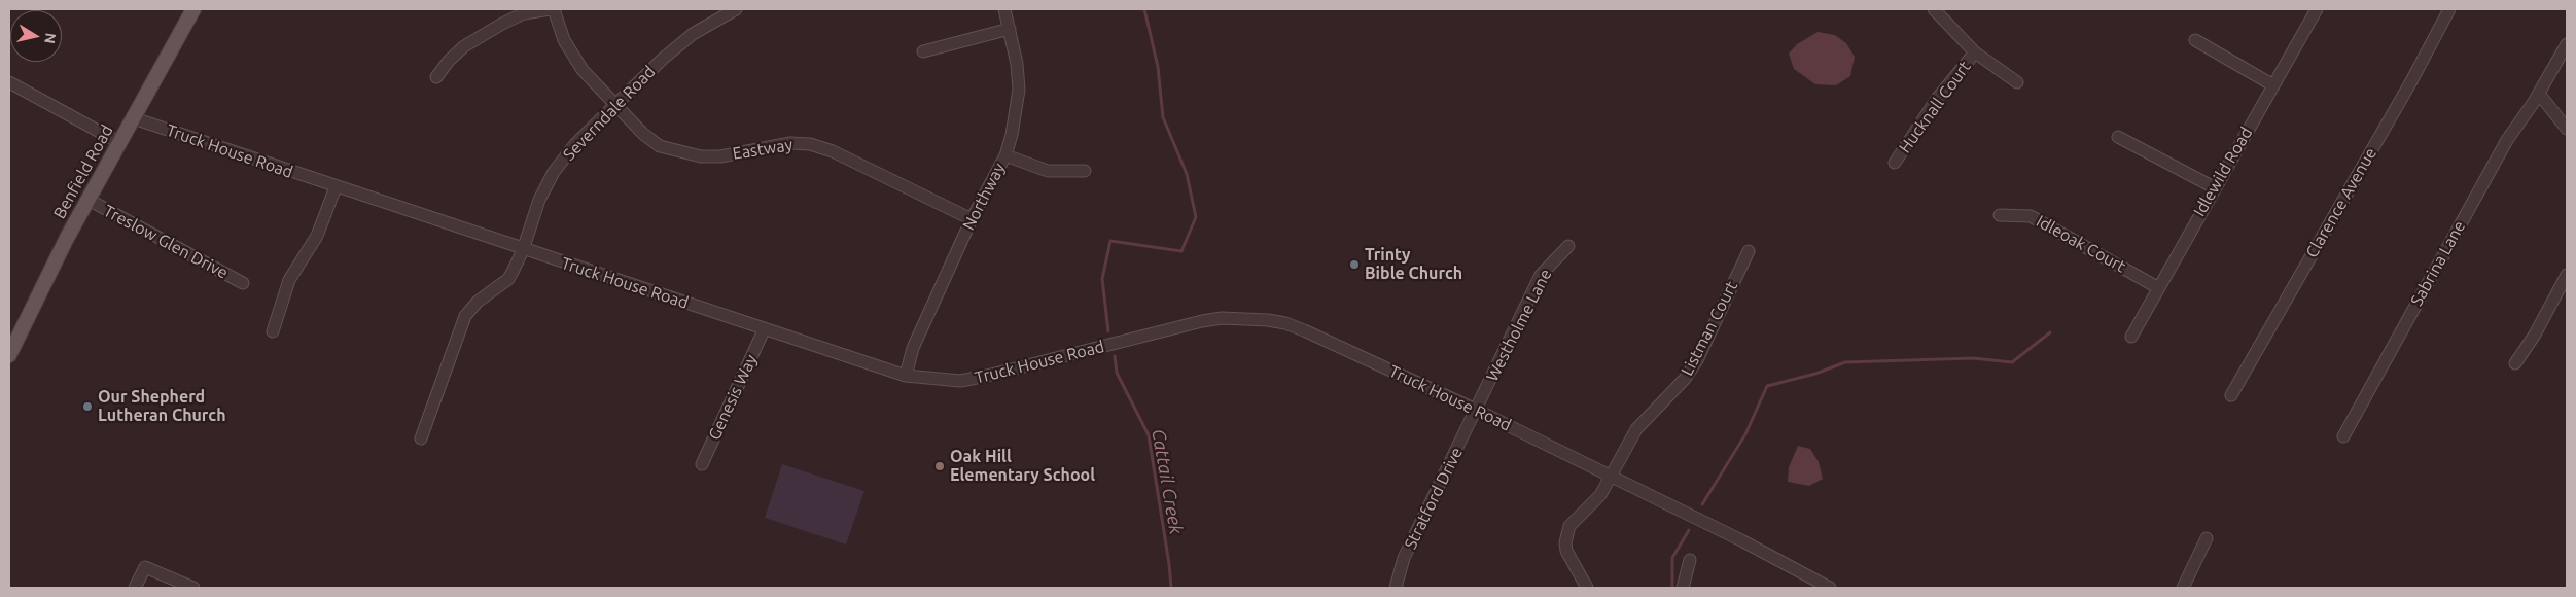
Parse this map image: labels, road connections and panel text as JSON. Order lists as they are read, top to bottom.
{
  "streets": {
    "main road": ["Benfield Road"],
    "street": [
      "Hucknall Court",
      "Severndale Road",
      "Eastway",
      "Truck House Road",
      "Idlewild Road",
      "Northway",
      "Clarence Avenue",
      "Treslow Glen Drive",
      "Idleoak Court",
      "Sabrina Lane",
      "Westholme Lane",
      "Listman Court",
      "Genesis Way",
      "Stratford Drive"
    ]
  },
  "crossings": [
    ["Severndale Road", "Eastway"],
    ["Severndale Road", "Truck House Road"],
    ["Eastway", "Northway"],
    ["Truck House Road", "Benfield Road"],
    ["Truck House Road", "Northway"],
    ["Truck House Road", "Westholme Lane"],
    ["Truck House Road", "Listman Court"],
    ["Truck House Road", "Genesis Way"],
    ["Truck House Road", "Stratford Drive"],
    ["Benfield Road", "Treslow Glen Drive"],
    ["Idlewild Road", "Idleoak Court"],
    ["Westholme Lane", "Stratford Drive"]
  ],
  "water": ["Cattail Creek"],
  "places": ["Trinty Bible Church", "Our Shepherd Lutheran Church", "Oak Hill Elementary School"],
  "north": "right"
}
